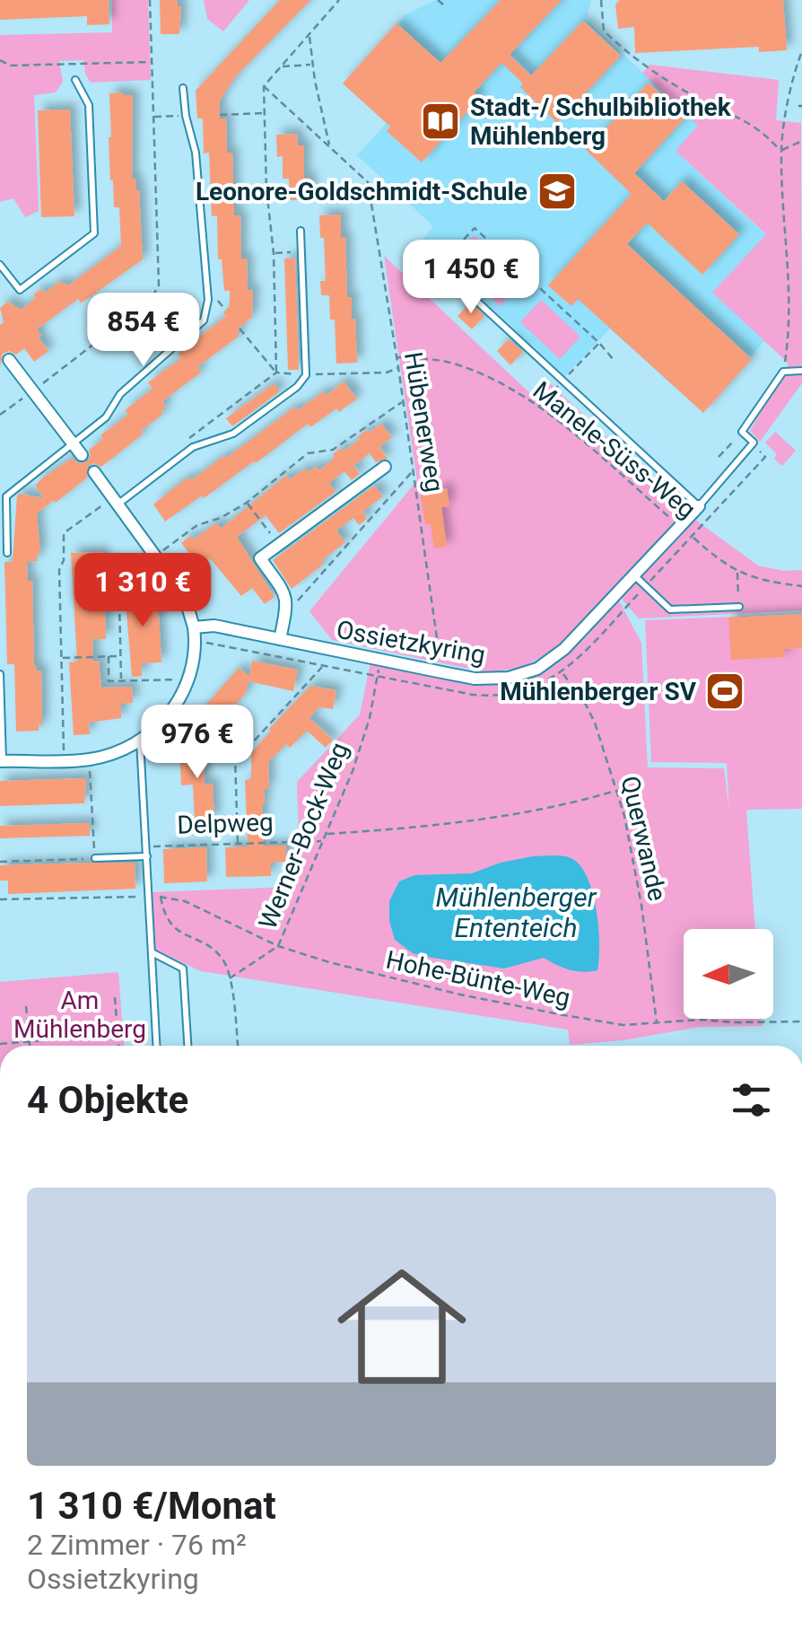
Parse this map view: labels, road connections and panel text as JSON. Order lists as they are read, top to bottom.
{
  "streets": {
    "street": ["Ossietzkyring"],
    "lane": ["Delpweg"],
    "path": [
      "Hübenerweg",
      "Manele-Süss-Weg",
      "Werner-Bock-Weg",
      "Querwande",
      "Hohe-Bünte-Weg"
    ]
  },
  "crossings": [
    ["Hübenerweg", "Manele-Süss-Weg"],
    ["Hübenerweg", "Ossietzkyring"],
    ["Manele-Süss-Weg", "Ossietzkyring"],
    ["Ossietzkyring", "Werner-Bock-Weg"],
    ["Delpweg", "Werner-Bock-Weg"],
    ["Werner-Bock-Weg", "Hohe-Bünte-Weg"],
    ["Querwande", "Hohe-Bünte-Weg"]
  ],
  "water": ["Mühlenberger Ententeich"],
  "parks": ["Am Mühlenberg"],
  "places": {
    "library": ["Stadt-/ Schulbibliothek Mühlenberg"],
    "school or university": ["Leonore-Goldschmidt-Schule"],
    "sports": ["Mühlenberger SV"]
  },
  "north": "left",
  "page": {
    "price": [
      "1 450 €",
      "854 €",
      "1 310 €",
      "976 €"
    ],
    "heading": "4 Objekte",
    "list": [
      {
        "name": "1 310 €/Monat",
        "note": "2 Zimmer · 76 m² · Ossietzkyring"
      }
    ]
  }
}
